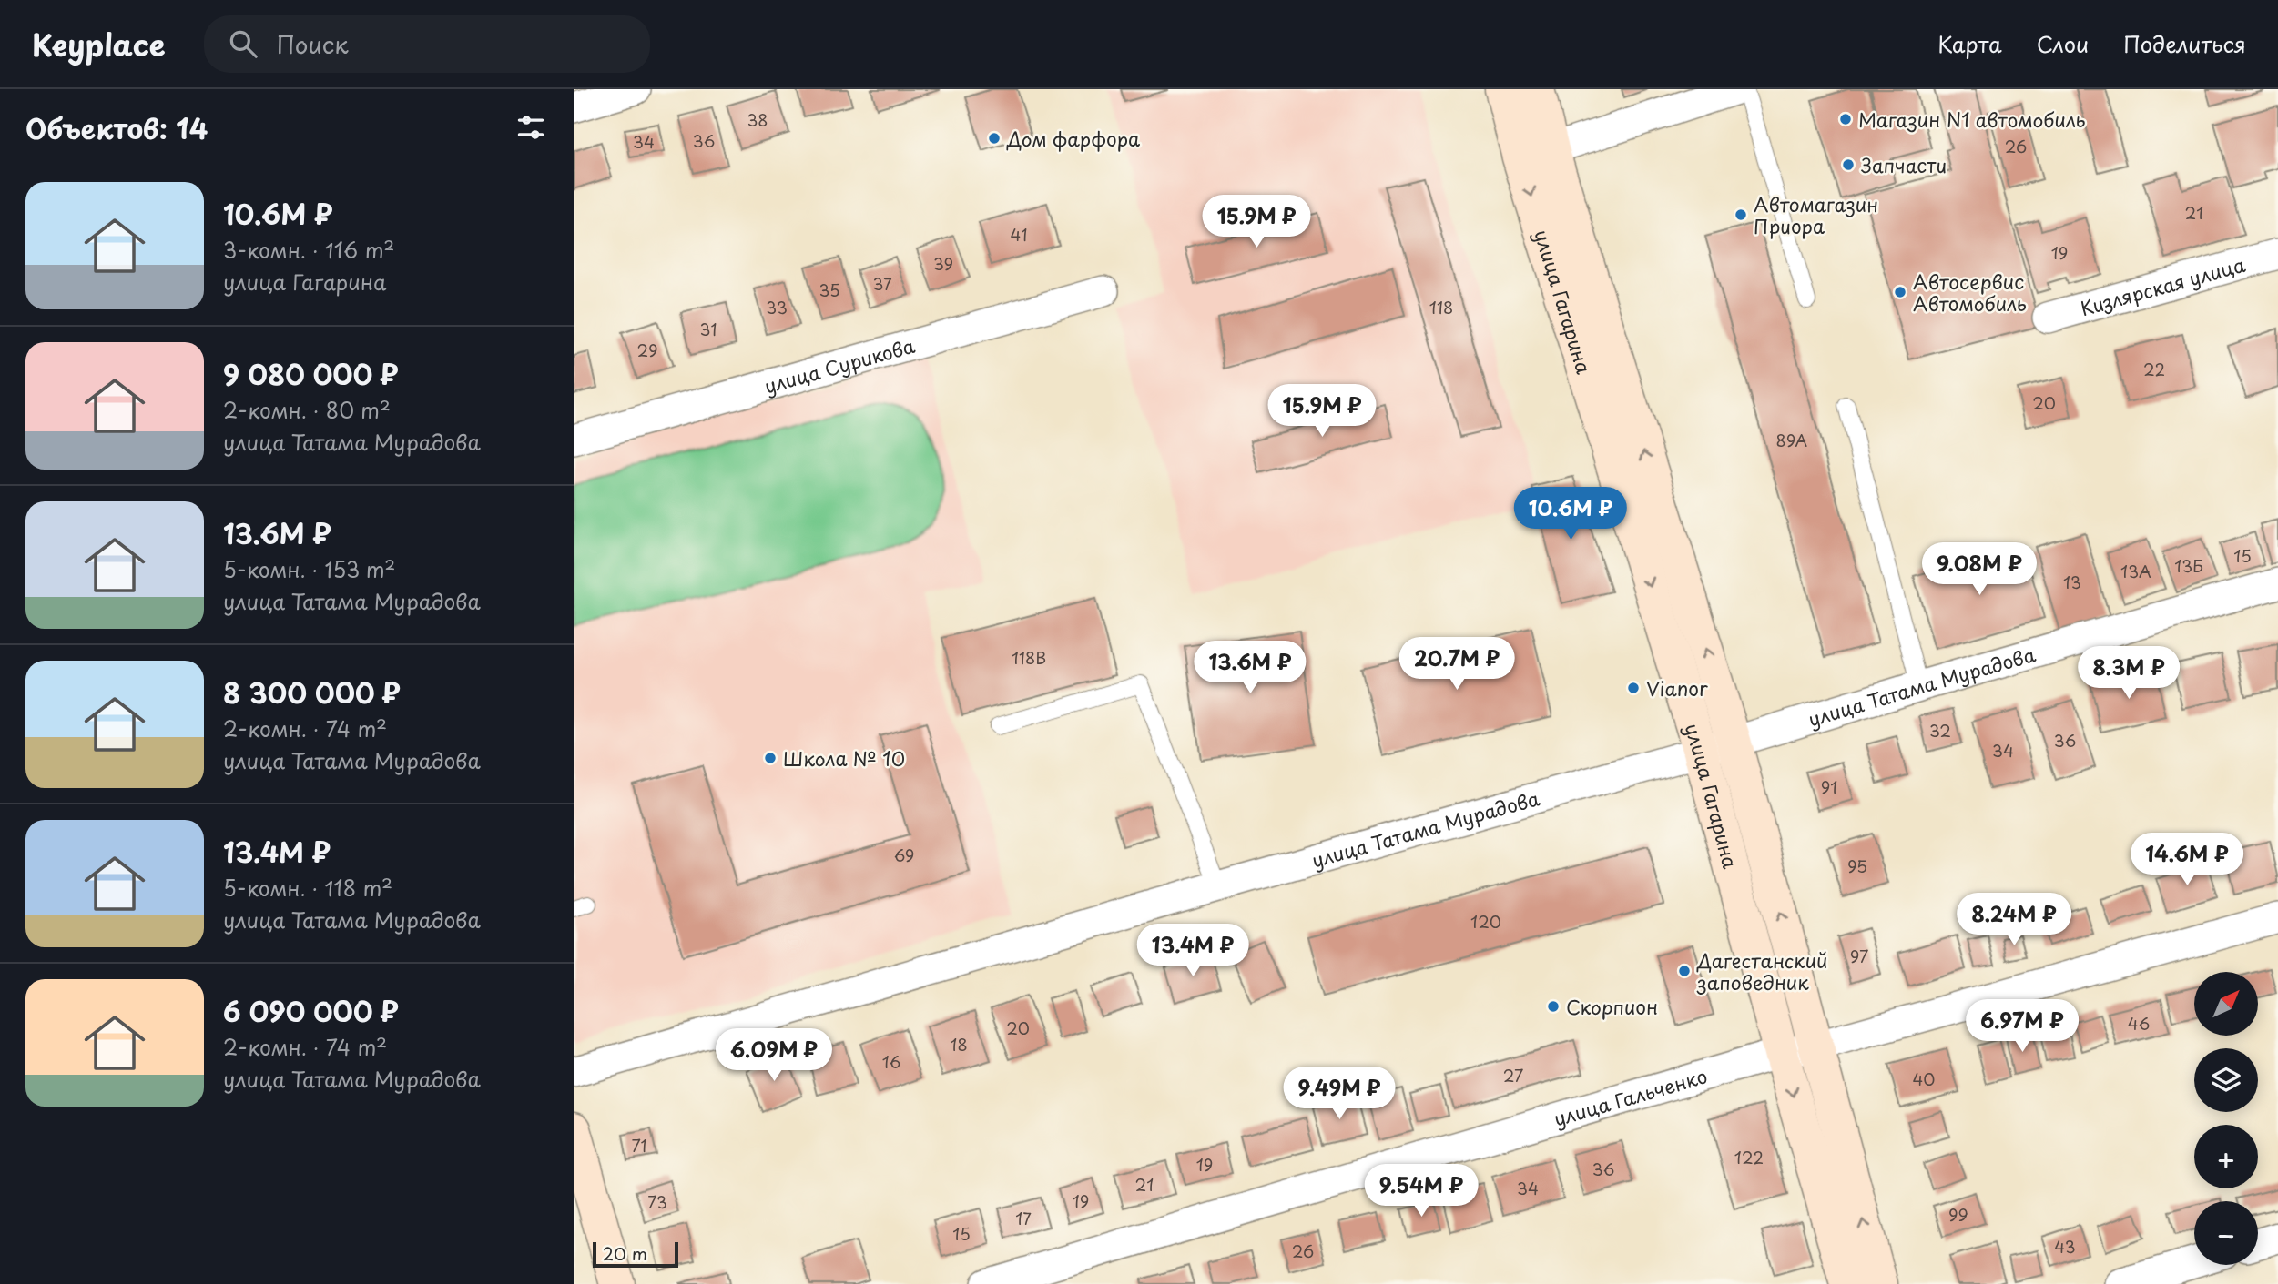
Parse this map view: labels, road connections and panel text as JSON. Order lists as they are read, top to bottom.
{
  "streets": {
    "main road": ["улица Гагарина"],
    "street": [
      "Кизлярская улица",
      "улица Сурикова",
      "улица Татама Мурадова",
      "улица Гальченко"
    ]
  },
  "crossings": [
    ["улица Гагарина", "улица Татама Мурадова"],
    ["улица Гагарина", "улица Гальченко"]
  ],
  "places": [
    "Магазин N1 автомобиль",
    "Дом фарфора",
    "Запчасти",
    "Автомагазин Приора",
    "Автосервис Автомобиль",
    "Vianor",
    "Школа № 10",
    "Дагестанский заповедник",
    "Скорпион"
  ],
  "house_numbers": [
    "38",
    "36",
    "34",
    "26",
    "21",
    "41",
    "19",
    "39",
    "37",
    "35",
    "33",
    "118",
    "31",
    "29",
    "22",
    "20",
    "89А",
    "15",
    "13Б",
    "13А",
    "13",
    "118В",
    "32",
    "36",
    "34",
    "91",
    "69",
    "95",
    "120",
    "97",
    "46",
    "20",
    "18",
    "16",
    "27",
    "40",
    "71",
    "122",
    "19",
    "36",
    "21",
    "34",
    "19",
    "73",
    "99",
    "17",
    "15",
    "43",
    "26"
  ],
  "scale_bar": "20 m",
  "north": "top right",
  "page": {
    "header": "Keyplace",
    "search": "Поиск",
    "nav": ["Карта", "Слои", "Поделиться"],
    "heading": "Объектов: 14",
    "list": [
      {
        "name": "10.6M ₽",
        "note": "3-комн. · 116 m² · улица Гагарина"
      },
      {
        "name": "9 080 000 ₽",
        "note": "2-комн. · 80 m² · улица Татама Мурадова"
      },
      {
        "name": "13.6M ₽",
        "note": "5-комн. · 153 m² · улица Татама Мурадова"
      },
      {
        "name": "8 300 000 ₽",
        "note": "2-комн. · 74 m² · улица Татама Мурадова"
      },
      {
        "name": "13.4M ₽",
        "note": "5-комн. · 118 m² · улица Татама Мурадова"
      },
      {
        "name": "6 090 000 ₽",
        "note": "2-комн. · 74 m² · улица Татама Мурадова"
      }
    ],
    "price": [
      "15.9M ₽",
      "15.9M ₽",
      "10.6M ₽",
      "9.08M ₽",
      "20.7M ₽",
      "13.6M ₽",
      "8.3M ₽",
      "14.6M ₽",
      "8.24M ₽",
      "13.4M ₽",
      "6.97M ₽",
      "6.09M ₽",
      "9.49M ₽",
      "9.54M ₽"
    ],
    "map_buttons": ["+", "−"],
    "scale": "20 m"
  }
}
